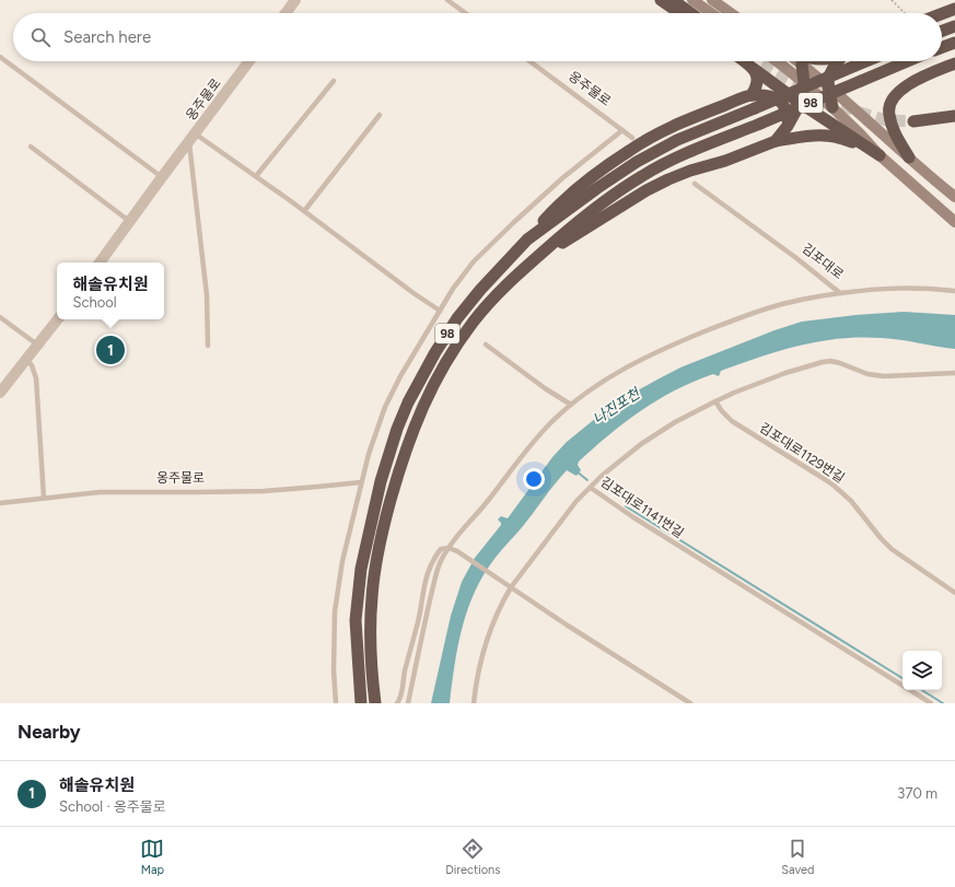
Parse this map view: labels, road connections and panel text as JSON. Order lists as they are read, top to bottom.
{
  "streets": {
    "highway": ["98"],
    "street": ["옹주물로"],
    "lane": ["김포대로", "김포대로1129번길", "김포대로1141번길"]
  },
  "crossings": [
    ["김포대로1129번길", "김포대로1141번길"]
  ],
  "water": ["나진포천"],
  "page": {
    "search": "Search here",
    "popup": ["해솔유치원", "School"],
    "pins": "1",
    "heading": "Nearby",
    "list": [
      {
        "mark": "1",
        "name": "해솔유치원",
        "note": "School · 옹주물로",
        "value": "370 m"
      }
    ],
    "nav": ["Map", "Directions", "Saved"]
  }
}
